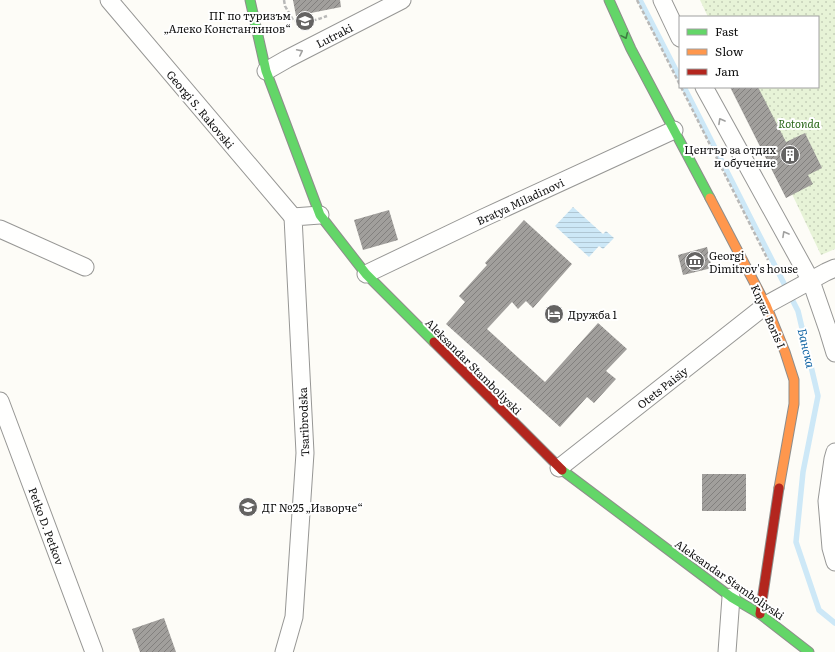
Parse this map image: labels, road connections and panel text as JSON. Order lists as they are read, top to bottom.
{
  "streets": {
    "street": [
      "Lutraki",
      "Georgi S. Rakovski",
      "Bratya Miladinovi",
      "Knyaz Boris I",
      "Aleksandar Stamboliyski",
      "Otets Paisiy",
      "Tsaribrodska",
      "Petko D. Petkov"
    ]
  },
  "crossings": [
    ["Lutraki", "Aleksandar Stamboliyski"],
    ["Georgi S. Rakovski", "Tsaribrodska"],
    ["Bratya Miladinovi", "Knyaz Boris I"],
    ["Bratya Miladinovi", "Aleksandar Stamboliyski"],
    ["Knyaz Boris I", "Aleksandar Stamboliyski"],
    ["Knyaz Boris I", "Otets Paisiy"],
    ["Aleksandar Stamboliyski", "Otets Paisiy"]
  ],
  "one_way": ["Lutraki"],
  "water": ["Банска"],
  "parks": ["Rotonda"],
  "places": {
    "school or university": ["ПГ по туризъм „Алеко Константинов“", "ДГ №25 „Изворче“"],
    "building": ["Център за отдих и обучение"],
    "museum": ["Georgi Dimitrov's house"],
    "hotel": ["Дружба 1"]
  },
  "legend": ["Fast", "Slow", "Jam"]
}
